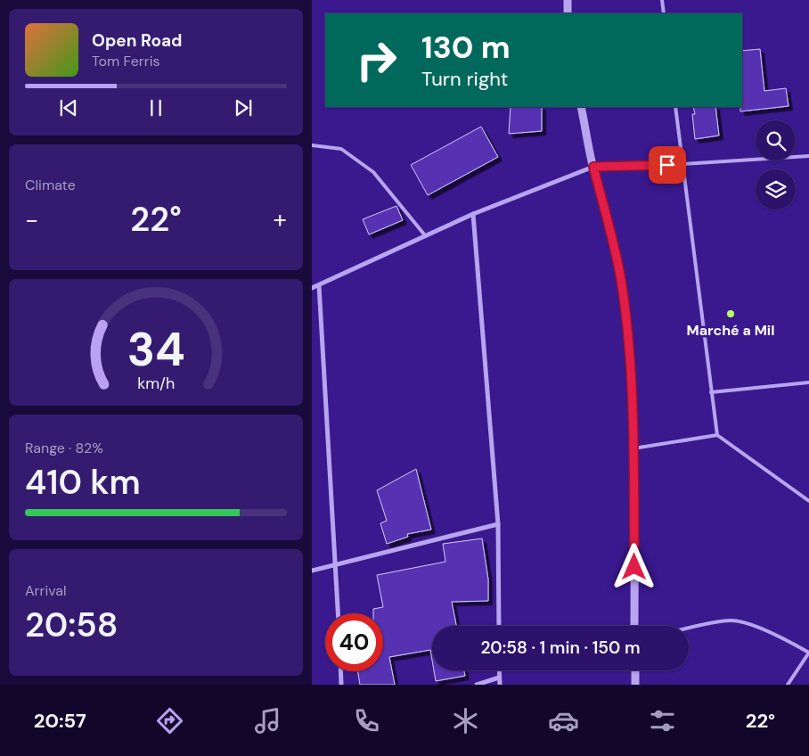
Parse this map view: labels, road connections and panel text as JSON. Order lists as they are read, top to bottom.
{
  "places": ["Marché a Mil"],
  "page": {
    "turn": ["130 m", "Turn right"],
    "song": ["Open Road", "Tom Ferris"],
    "tile": [
      "Climate",
      ["Range · 82%", "410 km"],
      ["Arrival", "20:58"]
    ],
    "heat": ["−", "22°", "+"],
    "limit": "40",
    "trip": "20:58 · 1 min · 150 m",
    "tabs": ["20:57", "22°"],
    "gauge": ["34", "km/h"]
  }
}
